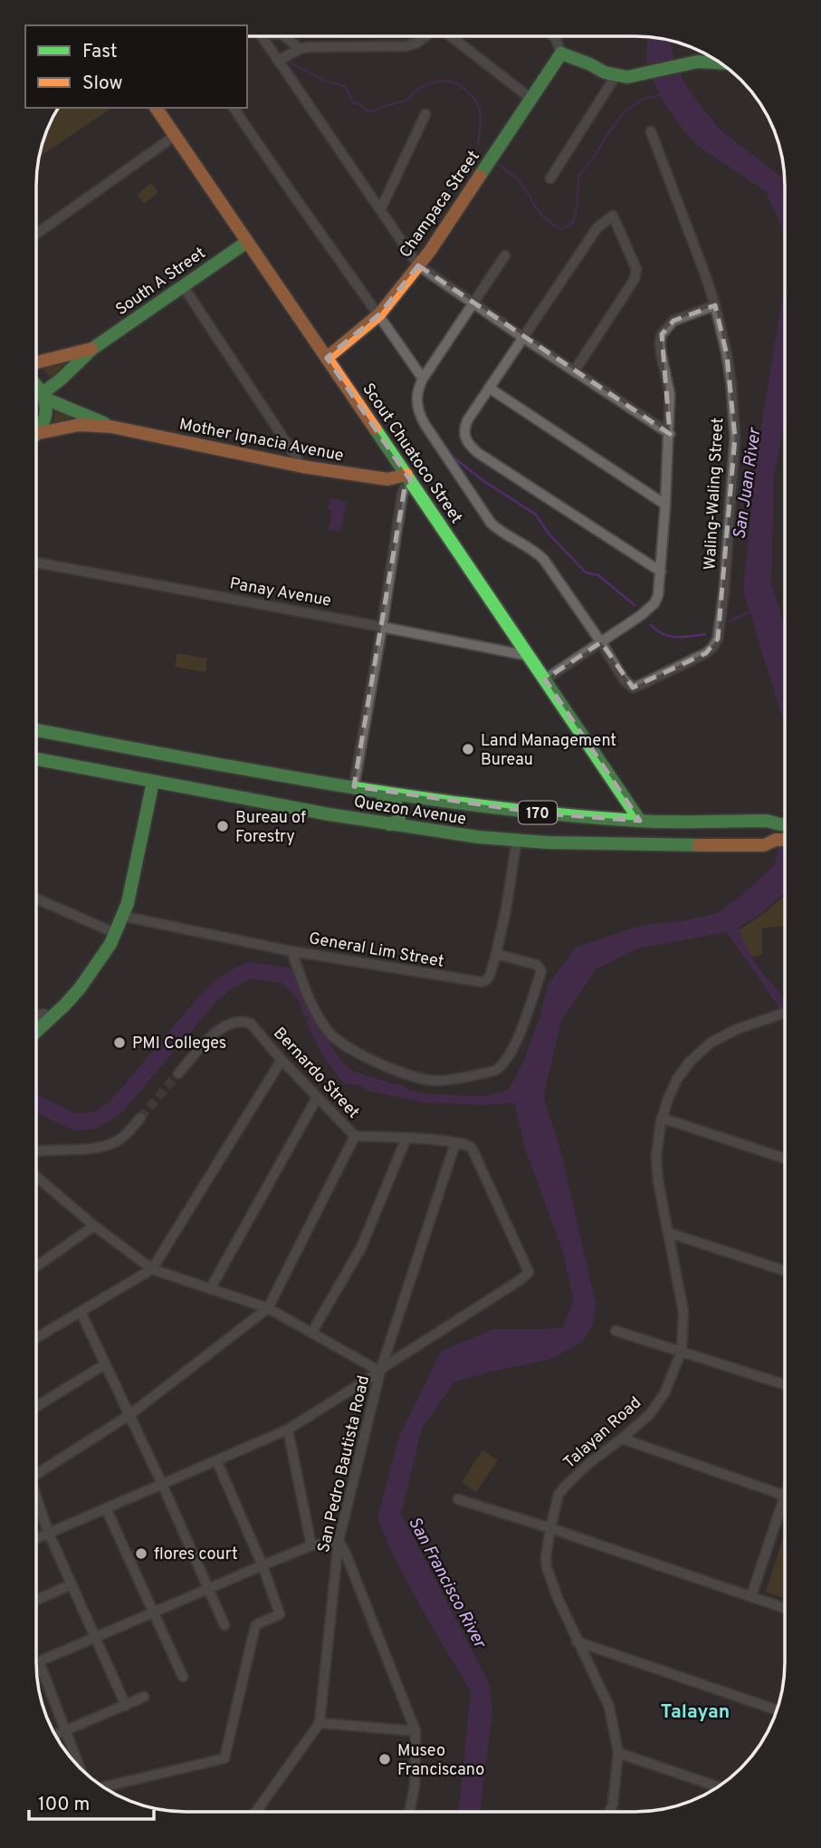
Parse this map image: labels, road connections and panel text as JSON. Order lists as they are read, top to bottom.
{
  "streets": {
    "main road": [
      "Champaca Street",
      "South A Street",
      "Mother Ignacia Avenue",
      "Scout Chuatoco Street",
      "Quezon Avenue",
      "170"
    ],
    "street": [
      "Waling-Waling Street",
      "Panay Avenue",
      "General Lim Street",
      "Bernardo Street",
      "Talayan Road",
      "San Pedro Bautista Road"
    ]
  },
  "crossings": [
    ["Champaca Street", "Scout Chuatoco Street"],
    ["South A Street", "Mother Ignacia Avenue"],
    ["South A Street", "Scout Chuatoco Street"],
    ["Mother Ignacia Avenue", "Scout Chuatoco Street"],
    ["Scout Chuatoco Street", "Panay Avenue"],
    ["Scout Chuatoco Street", "Quezon Avenue"],
    ["Quezon Avenue", "General Lim Street"],
    ["Bernardo Street", "San Pedro Bautista Road"]
  ],
  "districts": ["Talayan"],
  "water": ["San Juan River", "San Francisco River"],
  "places": [
    "Land Management Bureau",
    "Bureau of Forestry",
    "PMI Colleges",
    "flores court",
    "Museo Franciscano"
  ],
  "legend": ["Fast", "Slow"],
  "scale_bar": "100 m"
}
